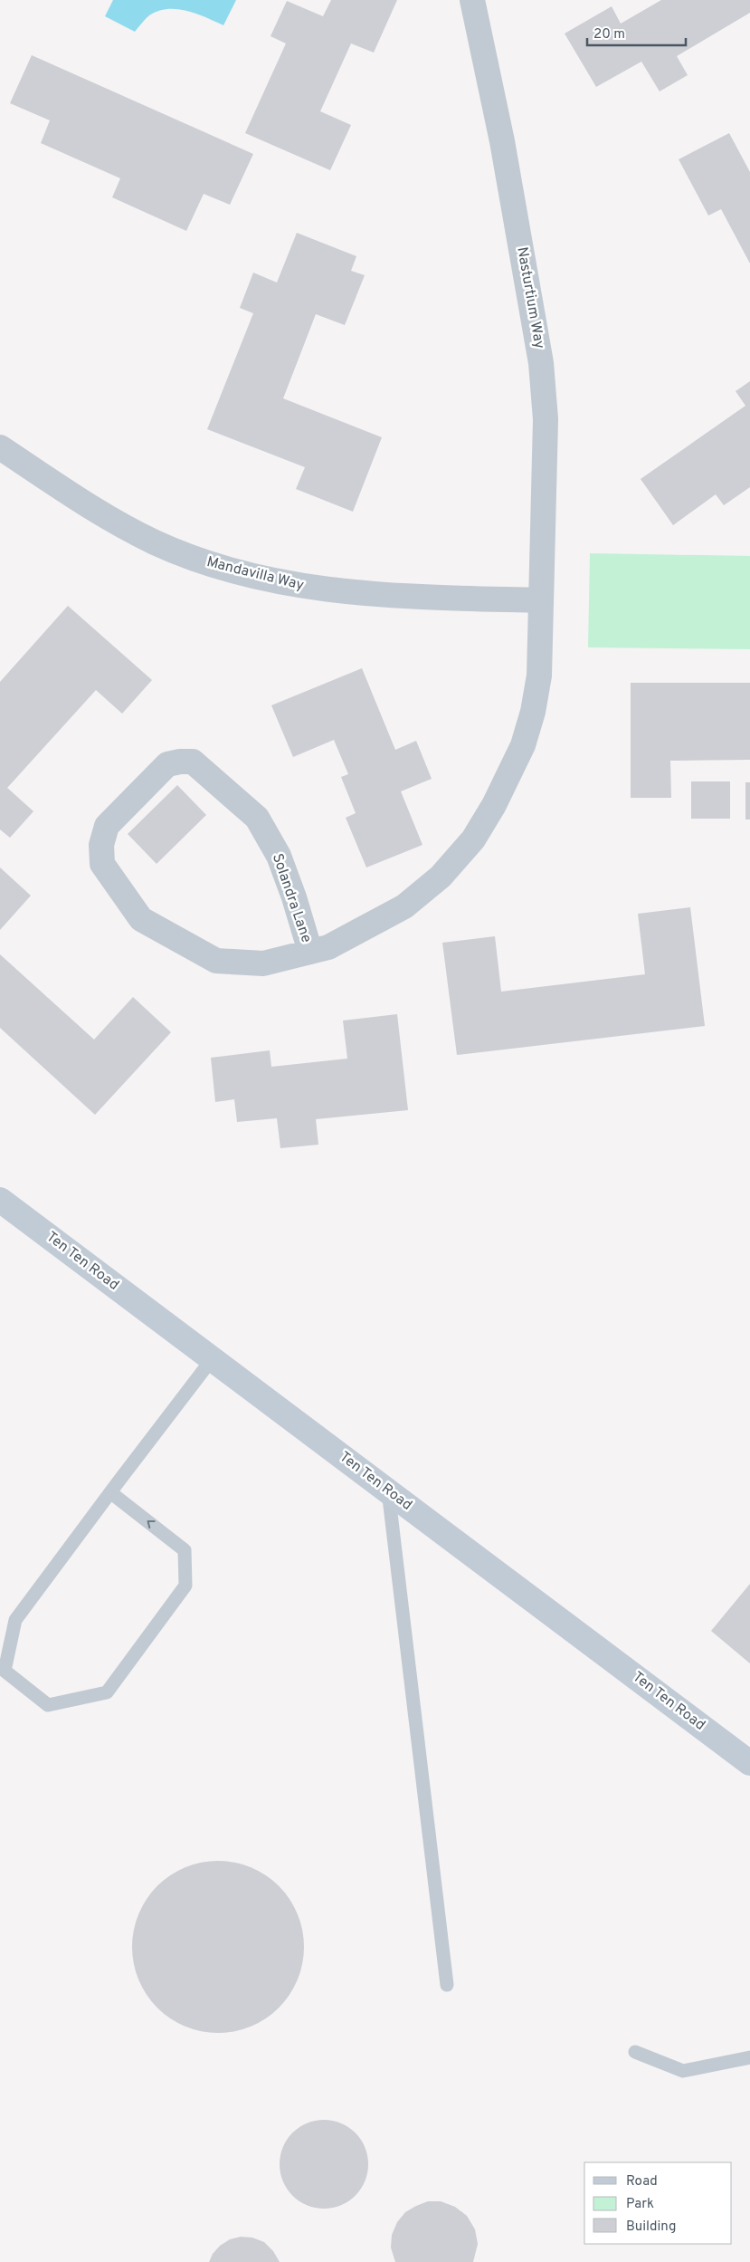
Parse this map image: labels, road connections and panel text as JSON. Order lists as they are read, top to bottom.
{
  "streets": {
    "main road": ["Ten Ten Road"],
    "street": ["Nasturtium Way", "Mandavilla Way", "Solandra Lane"]
  },
  "crossings": [
    ["Nasturtium Way", "Mandavilla Way"],
    ["Nasturtium Way", "Solandra Lane"],
    ["Mandavilla Way", "Solandra Lane"]
  ],
  "legend": ["Road", "Park", "Building"],
  "scale_bar": "20 m"
}
